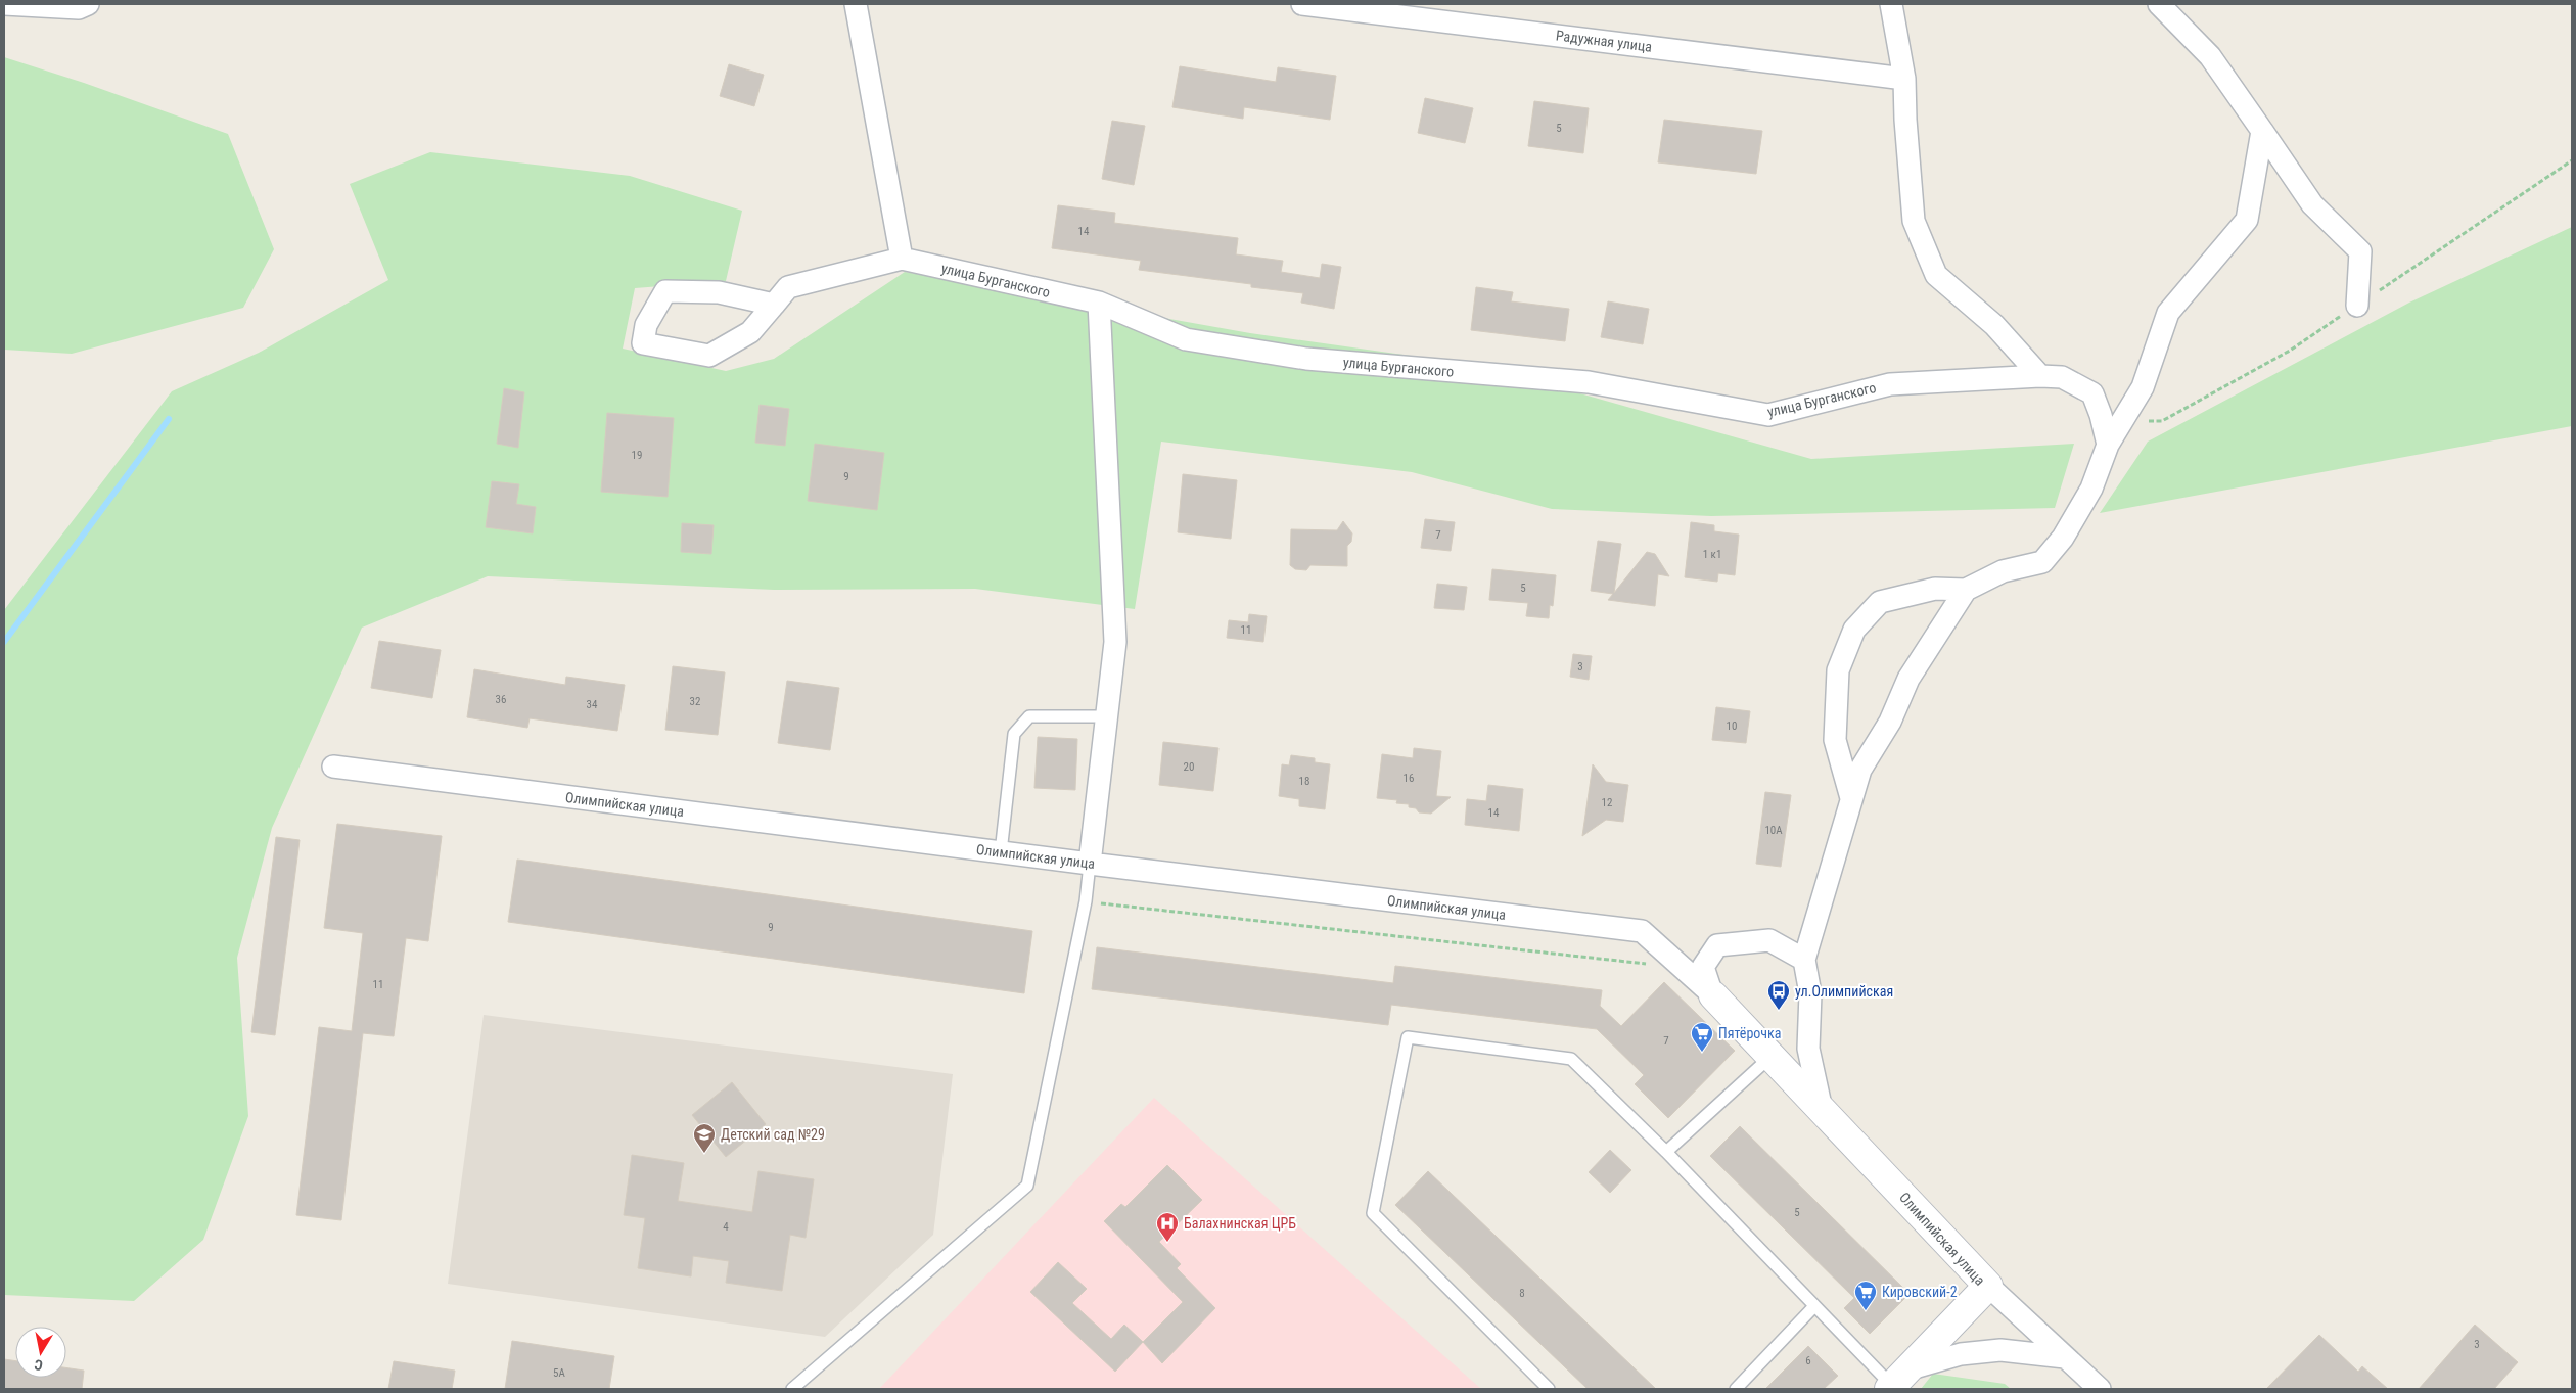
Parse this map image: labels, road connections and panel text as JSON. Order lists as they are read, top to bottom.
{
  "streets": {
    "street": ["Радужная улица", "улица Бурганского", "Олимпийская улица"]
  },
  "places": {
    "bus stop": ["ул.Олимпийская"],
    "supermarket": ["Пятёрочка", "Кировский-2"],
    "school or university": ["Детский сад №29"],
    "hospital": ["Балахнинская ЦРБ"]
  },
  "house_numbers": [
    "5",
    "14",
    "19",
    "9",
    "7",
    "1 к1",
    "5",
    "11",
    "3",
    "36",
    "32",
    "34",
    "10",
    "20",
    "16",
    "18",
    "12",
    "14",
    "10А",
    "9",
    "11",
    "7",
    "5",
    "4",
    "8",
    "3",
    "6",
    "5А"
  ],
  "north": "bottom"
}
